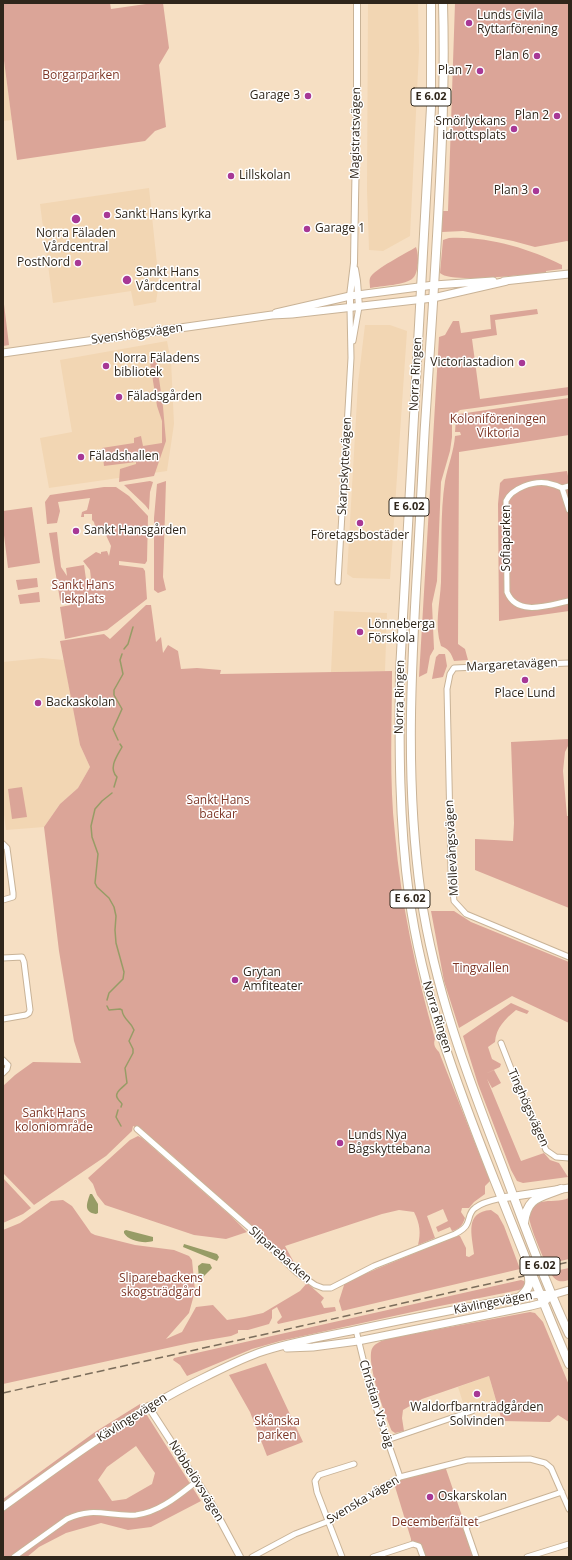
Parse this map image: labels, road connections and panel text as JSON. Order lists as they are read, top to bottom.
{
  "streets": {
    "main road": [
      "E 6.02",
      "Svenshögsvägen",
      "Norra Ringen",
      "Kävlingevägen"
    ],
    "street": [
      "Magistratsvägen",
      "Skarpskyttevägen",
      "Sofiaparken",
      "Margaretavägen",
      "Möllevångsvägen",
      "Tinghögsvägen",
      "Sliparebacken",
      "Christian V:s väg",
      "Nöbbelövsvägen",
      "Svenska vägen"
    ]
  },
  "crossings": [
    ["Magistratsvägen", "Svenshögsvägen"],
    ["Magistratsvägen", "Skarpskyttevägen"],
    ["Svenshögsvägen", "Norra Ringen"],
    ["Svenshögsvägen", "Skarpskyttevägen"],
    ["Norra Ringen", "Sliparebacken"],
    ["Norra Ringen", "Kävlingevägen"],
    ["Margaretavägen", "Möllevångsvägen"],
    ["Kävlingevägen", "Christian V:s väg"],
    ["Kävlingevägen", "Nöbbelövsvägen"],
    ["Christian V:s väg", "Svenska vägen"]
  ],
  "parks": [
    "Borgarparken",
    "Koloniföreningen Viktoria",
    "Sankt Hans lekplats",
    "Sankt Hans backar",
    "Tingvallen",
    "Sankt Hans koloniområde",
    "Sliparebackens skogsträdgård",
    "Skånska parken",
    "Decemberfältet"
  ],
  "places": [
    "Lunds Civila Ryttarförening",
    "Plan 6",
    "Plan 7",
    "Garage 3",
    "Plan 2",
    "Smörlyckans idrottsplats",
    "Lillskolan",
    "Plan 3",
    "Sankt Hans kyrka",
    "Norra Fäladen Vårdcentral",
    "Garage 1",
    "PostNord",
    "Sankt Hans Vårdcentral",
    "Victoriastadion",
    "Norra Fäladens bibliotek",
    "Fäladsgården",
    "Fäladshallen",
    "Företagsbostäder",
    "Sankt Hansgården",
    "Lönneberga Förskola",
    "Place Lund",
    "Backaskolan",
    "Grytan Amfiteater",
    "Lunds Nya Bågskyttebana",
    "Waldorfbarnträdgården Solvinden",
    "Oskarskolan"
  ]
}
